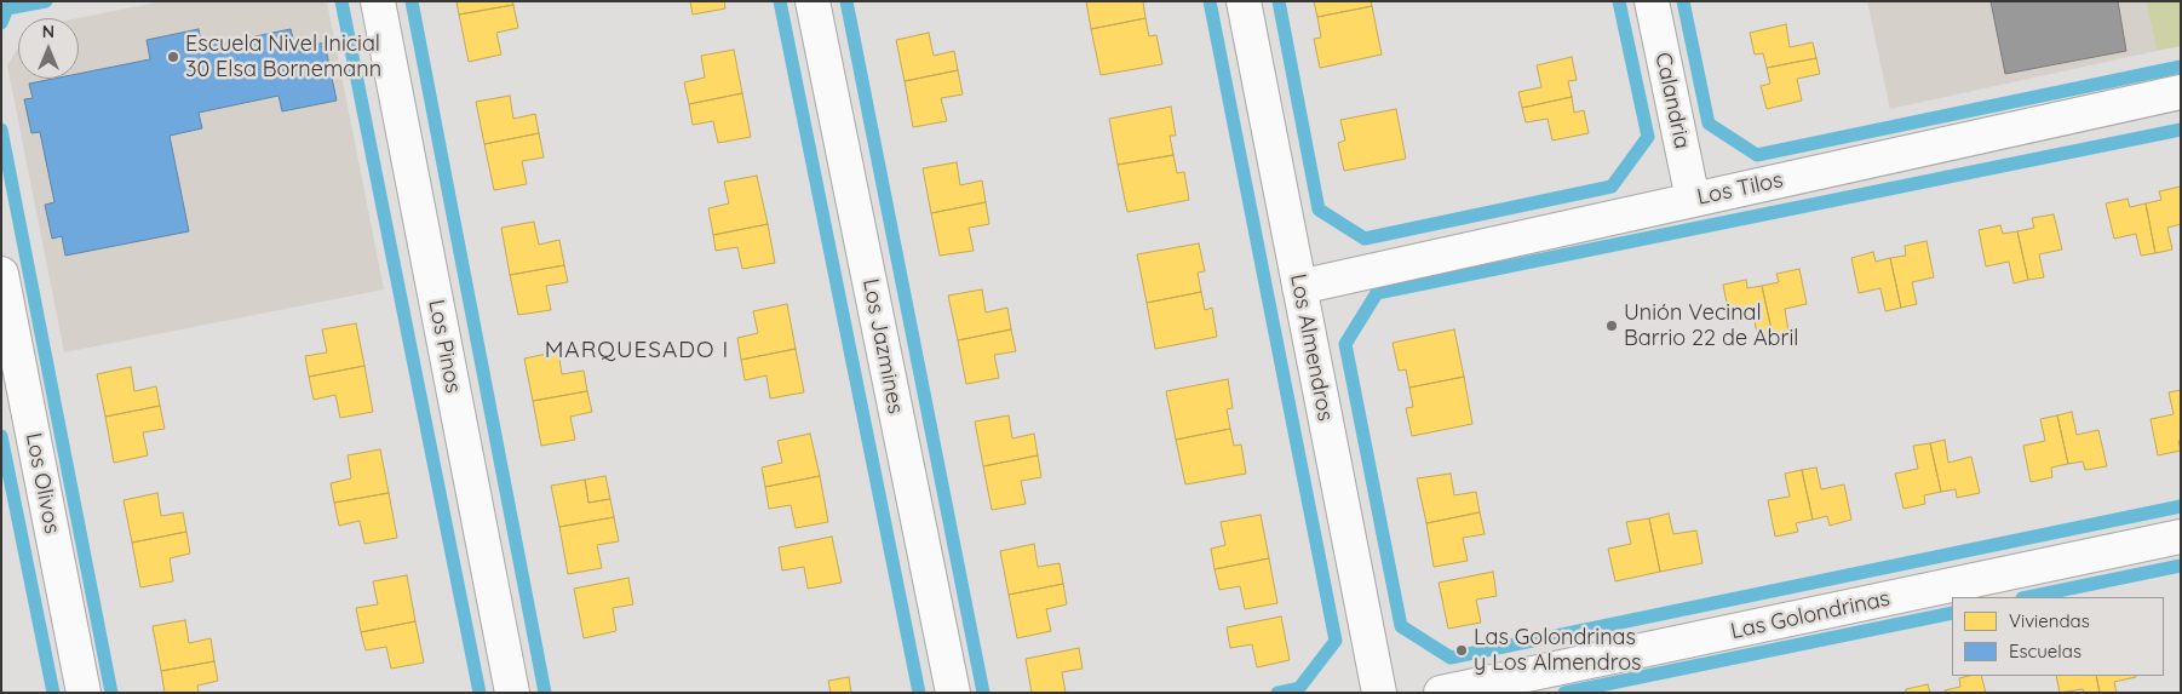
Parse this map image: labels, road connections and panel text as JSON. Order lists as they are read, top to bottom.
{
  "streets": {
    "street": [
      "Calandria",
      "Los Tilos",
      "Los Pinos",
      "Los Jazmines",
      "Los Almendros",
      "Los Olivos",
      "Las Golondrinas"
    ]
  },
  "crossings": [
    ["Calandria", "Los Tilos"],
    ["Los Tilos", "Los Almendros"]
  ],
  "districts": ["MARQUESADO I"],
  "places": ["Escuela Nivel Inicial 30 Elsa Bornemann", "Unión Vecinal Barrio 22 de Abril", "Las Golondrinas y Los Almendros"],
  "legend": ["Viviendas", "Escuelas"],
  "north": "top"
}
